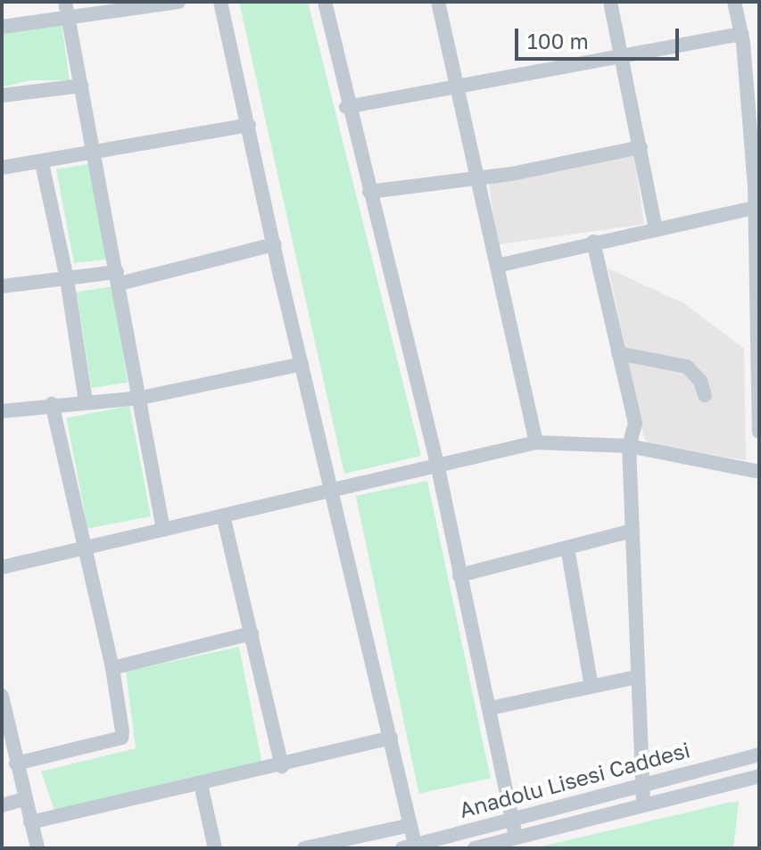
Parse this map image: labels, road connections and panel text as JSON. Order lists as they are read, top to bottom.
{
  "streets": {
    "street": ["Anadolu Lisesi Caddesi"]
  },
  "scale_bar": "100 m"
}
